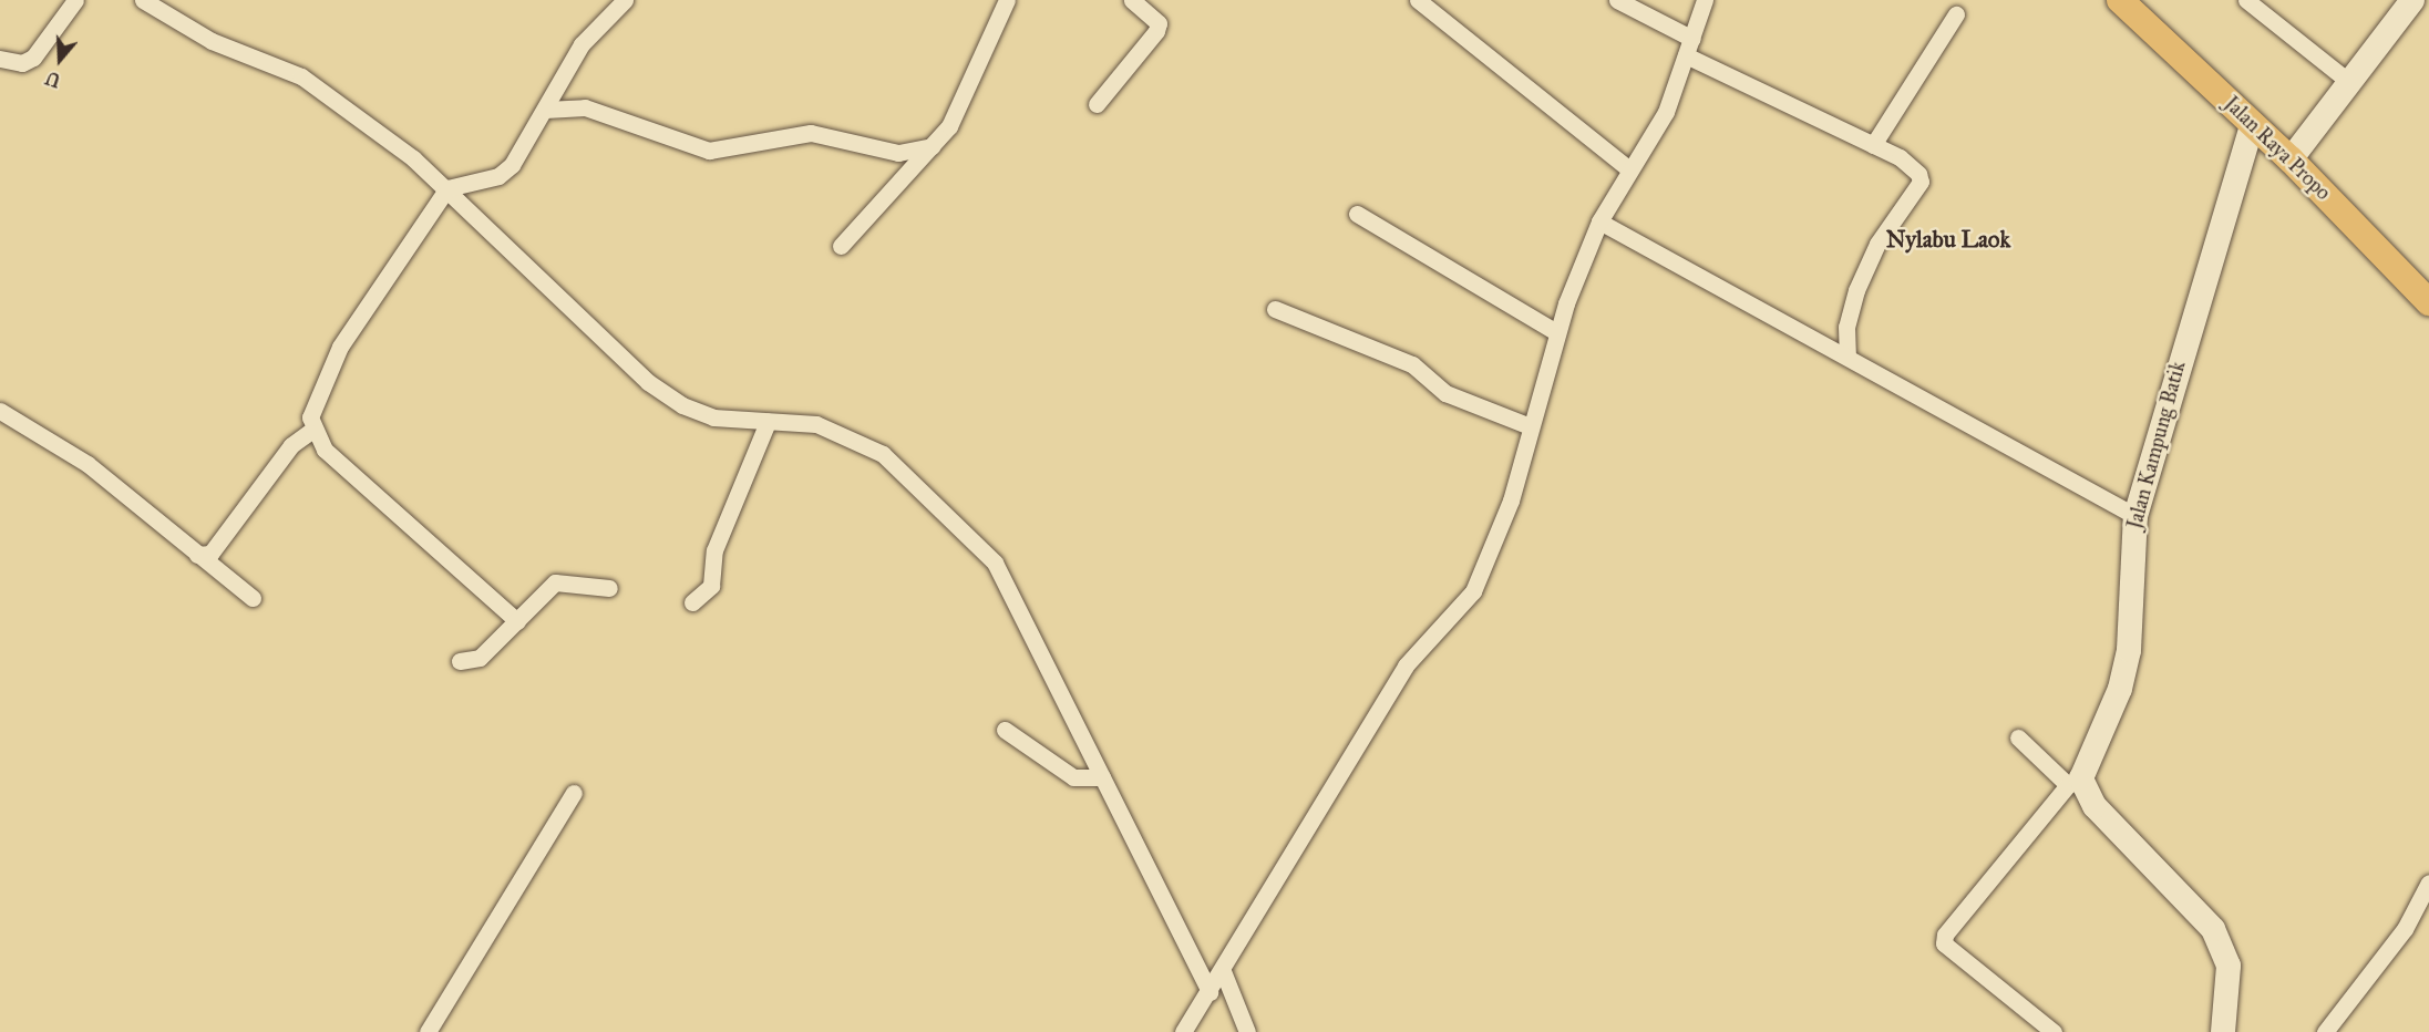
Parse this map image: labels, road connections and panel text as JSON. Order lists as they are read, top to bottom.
{
  "streets": {
    "main road": ["Jalan Raya Propo"],
    "street": ["Jalan Kampung Batik"]
  },
  "crossings": [
    ["Jalan Raya Propo", "Jalan Kampung Batik"]
  ],
  "districts": ["Nylabu Laok"],
  "north": "bottom"
}
